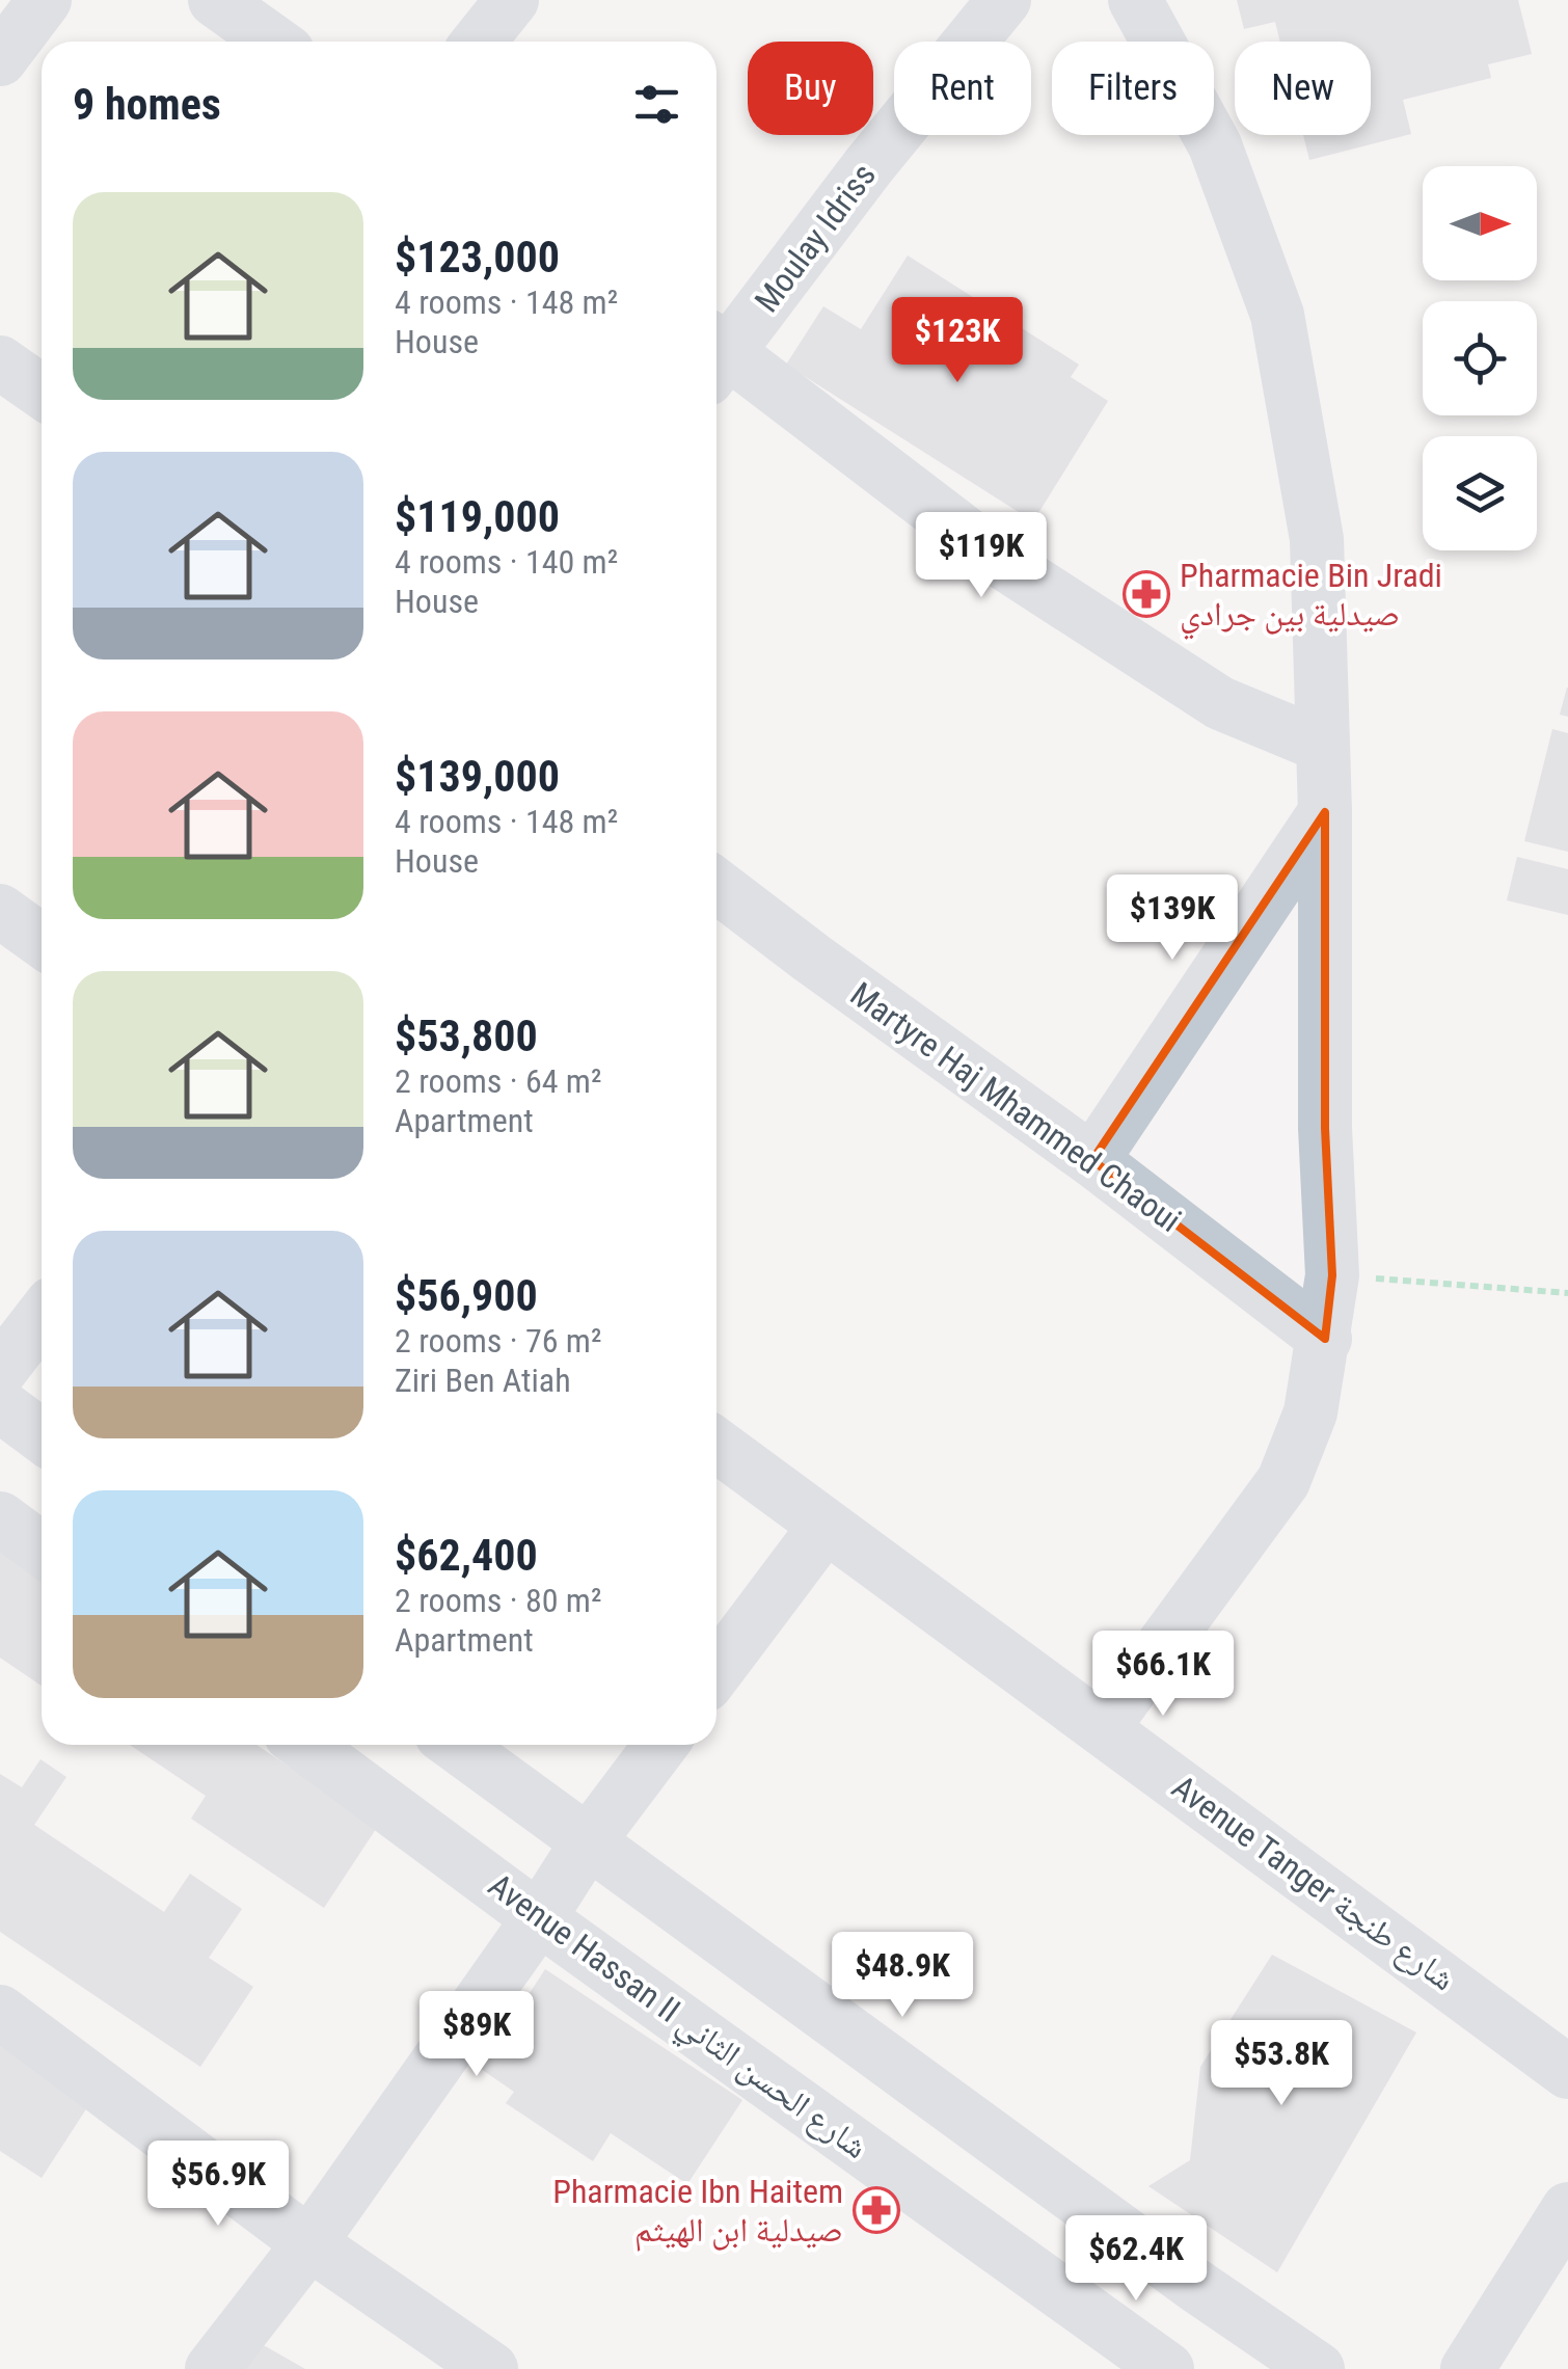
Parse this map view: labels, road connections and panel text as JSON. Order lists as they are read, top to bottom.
{
  "streets": {
    "street": [
      "Moulay Idriss",
      "Martyre Haj Mhammed Chaoui",
      "Avenue Tanger شارع طنجة",
      "Avenue Hassan II شارع الحسن الثاني"
    ]
  },
  "places": {
    "pharmacy": ["Pharmacie Bin Jradi صيدلية بين جرادي", "Pharmacie Ibn Haitem صيدلية ابن الهيثم"]
  },
  "north": "right",
  "page": {
    "chip": [
      "Buy",
      "Rent",
      "Filters",
      "New"
    ],
    "heading": "9 homes",
    "list": [
      {
        "name": "$123,000",
        "note": "4 rooms · 148 m² · House"
      },
      {
        "name": "$119,000",
        "note": "4 rooms · 140 m² · House"
      },
      {
        "name": "$139,000",
        "note": "4 rooms · 148 m² · House"
      },
      {
        "name": "$53,800",
        "note": "2 rooms · 64 m² · Apartment"
      },
      {
        "name": "$56,900",
        "note": "2 rooms · 76 m² · Ziri Ben Atiah"
      },
      {
        "name": "$62,400",
        "note": "2 rooms · 80 m² · Apartment"
      }
    ],
    "price": [
      "$123K",
      "$119K",
      "$139K",
      "$66.1K",
      "$48.9K",
      "$89K",
      "$53.8K",
      "$56.9K",
      "$62.4K"
    ]
  }
}
